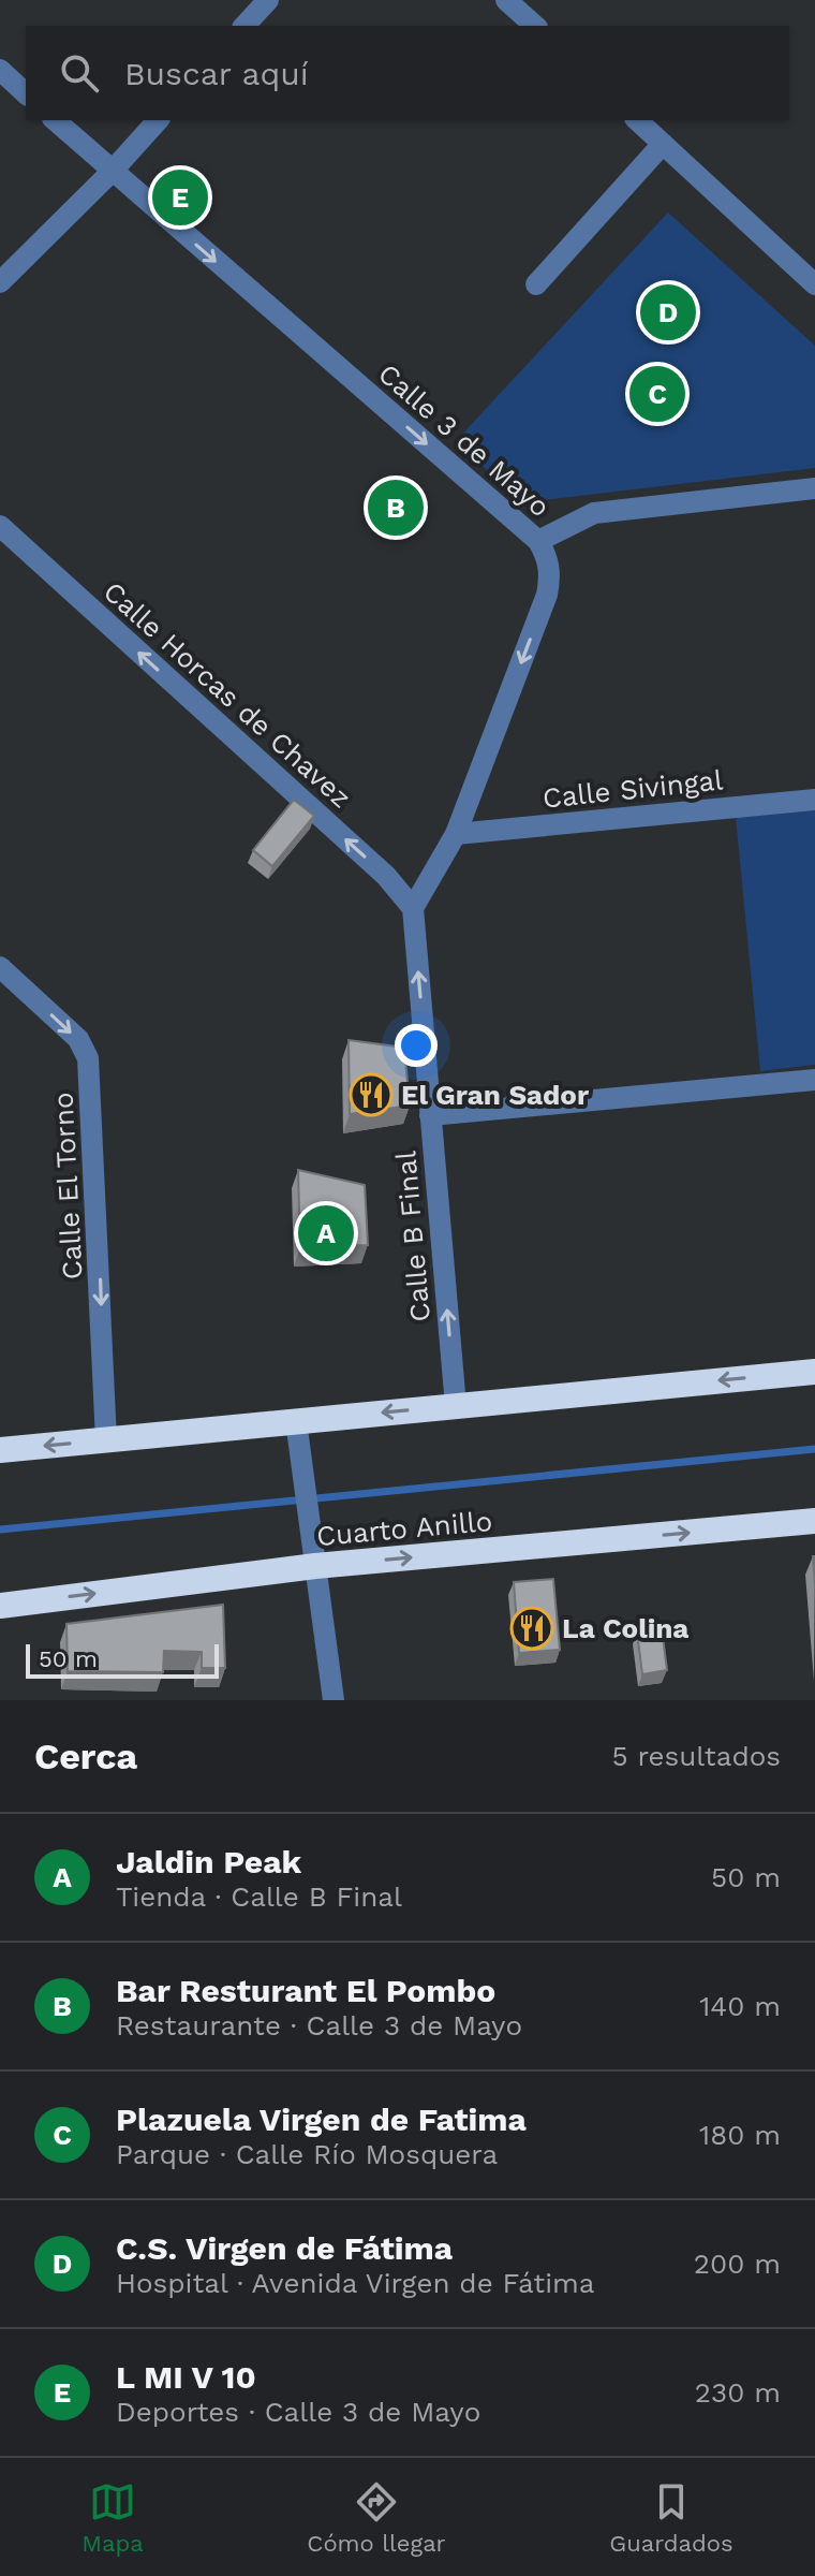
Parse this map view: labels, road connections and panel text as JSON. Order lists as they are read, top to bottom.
{
  "streets": {
    "highway": ["Cuarto Anillo"],
    "street": [
      "Calle 3 de Mayo",
      "Calle Horcas de Chavez",
      "Calle Sivingal",
      "Calle El Torno",
      "Calle B Final"
    ]
  },
  "crossings": [
    ["Calle 3 de Mayo", "Calle Horcas de Chavez"],
    ["Calle 3 de Mayo", "Calle Sivingal"],
    ["Calle 3 de Mayo", "Calle B Final"],
    ["Calle Horcas de Chavez", "Calle B Final"]
  ],
  "one_way": [
    "Calle 3 de Mayo",
    "Calle Horcas de Chavez",
    "Calle El Torno",
    "Calle B Final"
  ],
  "places": {
    "restaurant": ["El Gran Sador", "La Colina"]
  },
  "scale_bar": "50 m",
  "page": {
    "search": "Buscar aquí",
    "pins": [
      "E",
      "D",
      "C",
      "B",
      "A"
    ],
    "scale": "50 m",
    "heading": ["Cerca", "5 resultados"],
    "list": [
      {
        "mark": "A",
        "name": "Jaldin Peak",
        "note": "Tienda · Calle B Final",
        "value": "50 m"
      },
      {
        "mark": "B",
        "name": "Bar Resturant El Pombo",
        "note": "Restaurante · Calle 3 de Mayo",
        "value": "140 m"
      },
      {
        "mark": "C",
        "name": "Plazuela Virgen de Fatima",
        "note": "Parque · Calle Río Mosquera",
        "value": "180 m"
      },
      {
        "mark": "D",
        "name": "C.S. Virgen de Fátima",
        "note": "Hospital · Avenida Virgen de Fátima",
        "value": "200 m"
      },
      {
        "mark": "E",
        "name": "L MI V 10",
        "note": "Deportes · Calle 3 de Mayo",
        "value": "230 m"
      }
    ],
    "nav": ["Mapa", "Cómo llegar", "Guardados"]
  }
}
